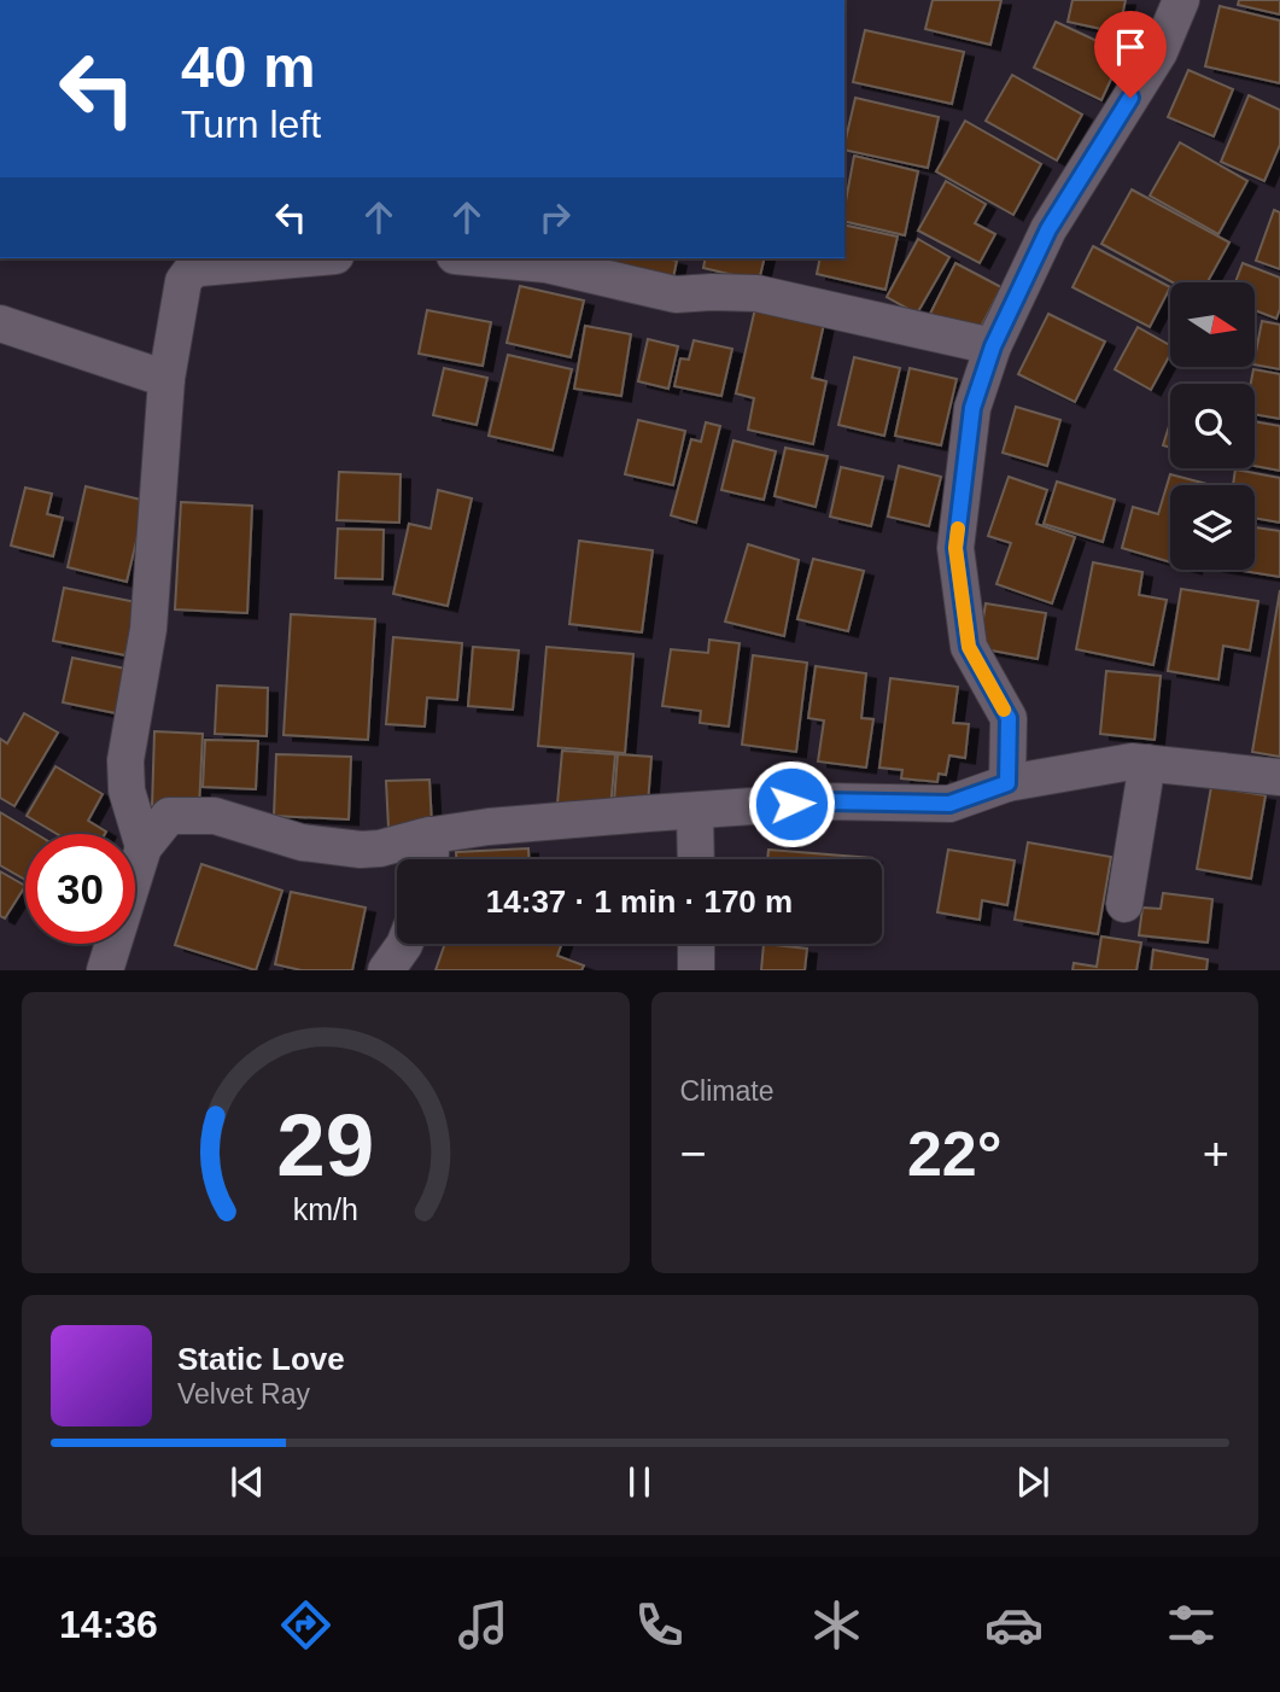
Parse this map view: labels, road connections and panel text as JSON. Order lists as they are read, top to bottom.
{
  "north": "right",
  "page": {
    "turn": ["40 m", "Turn left"],
    "limit": "30",
    "trip": "14:37 · 1 min · 170 m",
    "tile": "Climate",
    "heat": ["−", "22°", "+"],
    "song": ["Static Love", "Velvet Ray"],
    "tabs": "14:36",
    "gauge": ["29", "km/h"]
  }
}
